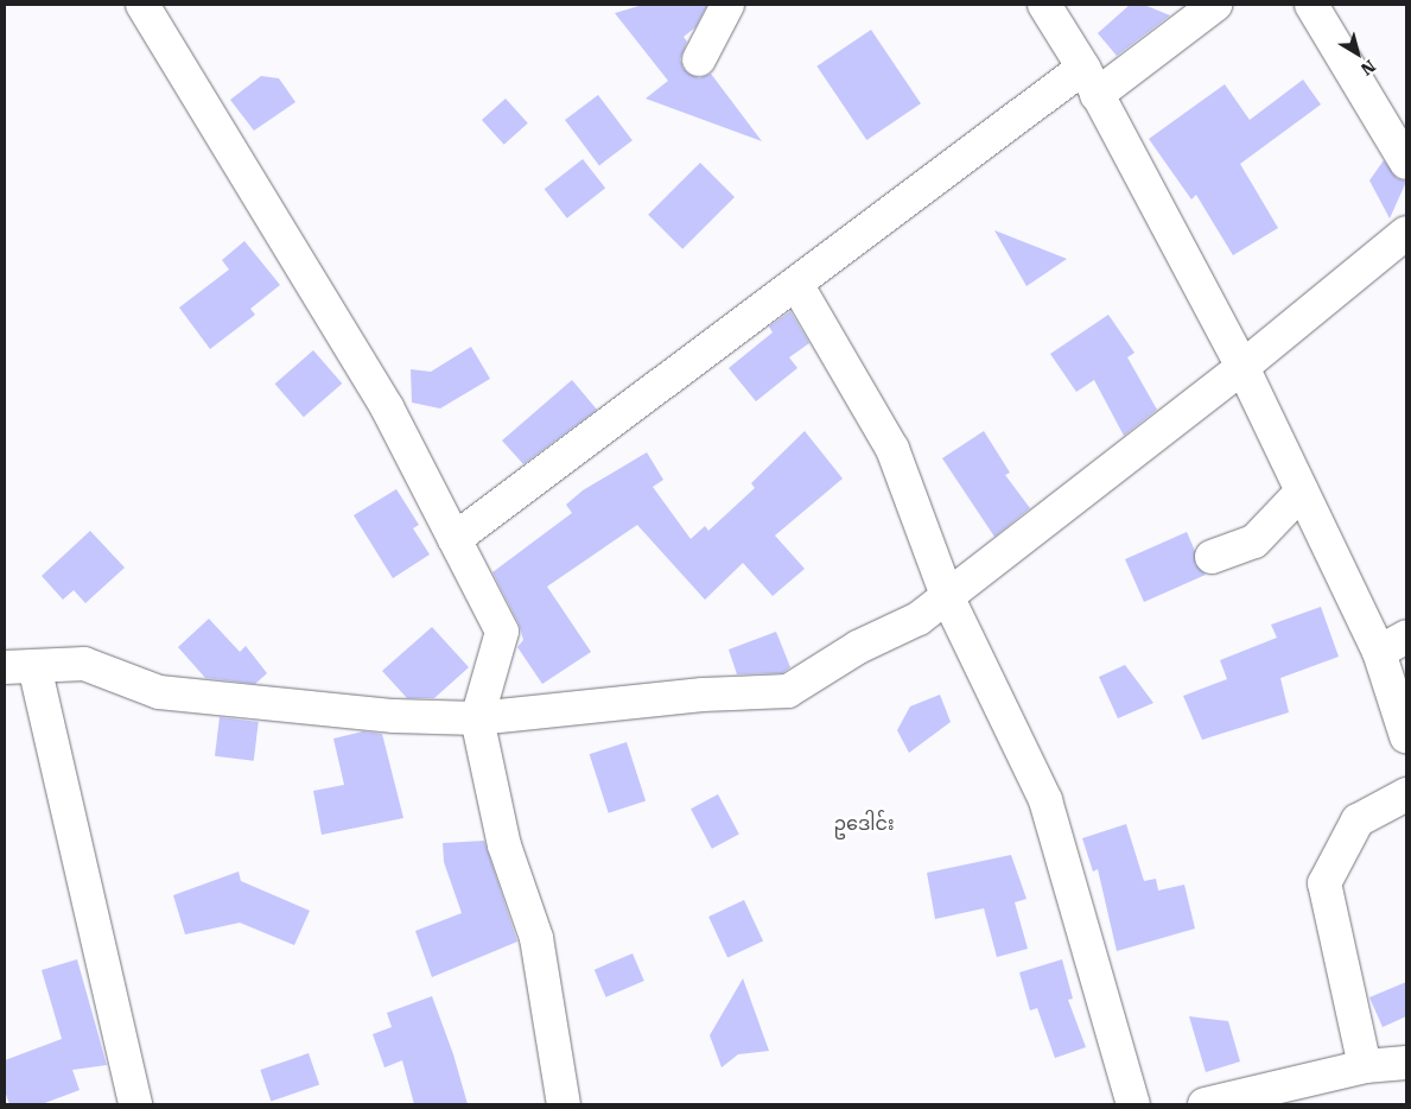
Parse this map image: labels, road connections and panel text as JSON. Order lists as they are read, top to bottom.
{
  "districts": ["ဥဒေါင်း"],
  "north": "bottom right"
}
